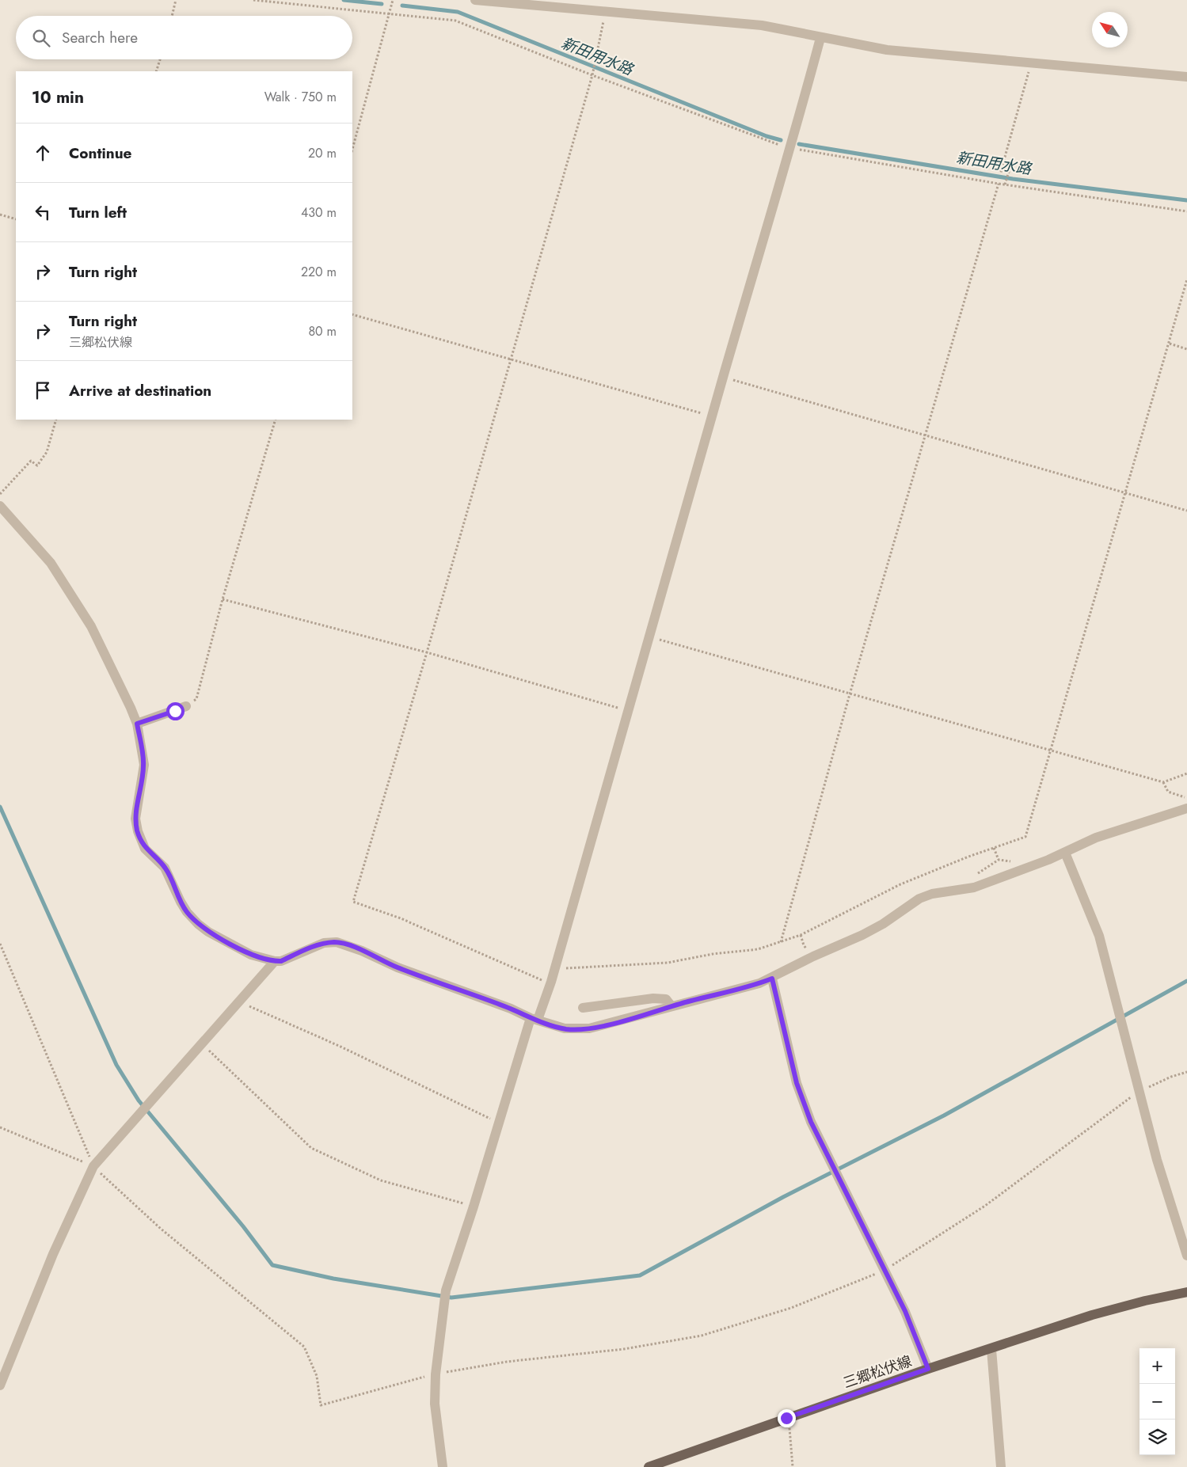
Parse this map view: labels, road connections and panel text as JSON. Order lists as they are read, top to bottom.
{
  "streets": {
    "main road": ["三郷松伏線"]
  },
  "water": ["新田用水路"],
  "north": "top left",
  "page": {
    "search": "Search here",
    "heading": ["10 min", "Walk · 750 m"],
    "list": [
      ["Continue", "20 m"],
      ["Turn left", "430 m"],
      ["Turn right", "220 m"],
      ["Turn right", "三郷松伏線", "80 m"],
      "Arrive at destination"
    ],
    "map_buttons": ["+", "−"]
  }
}
